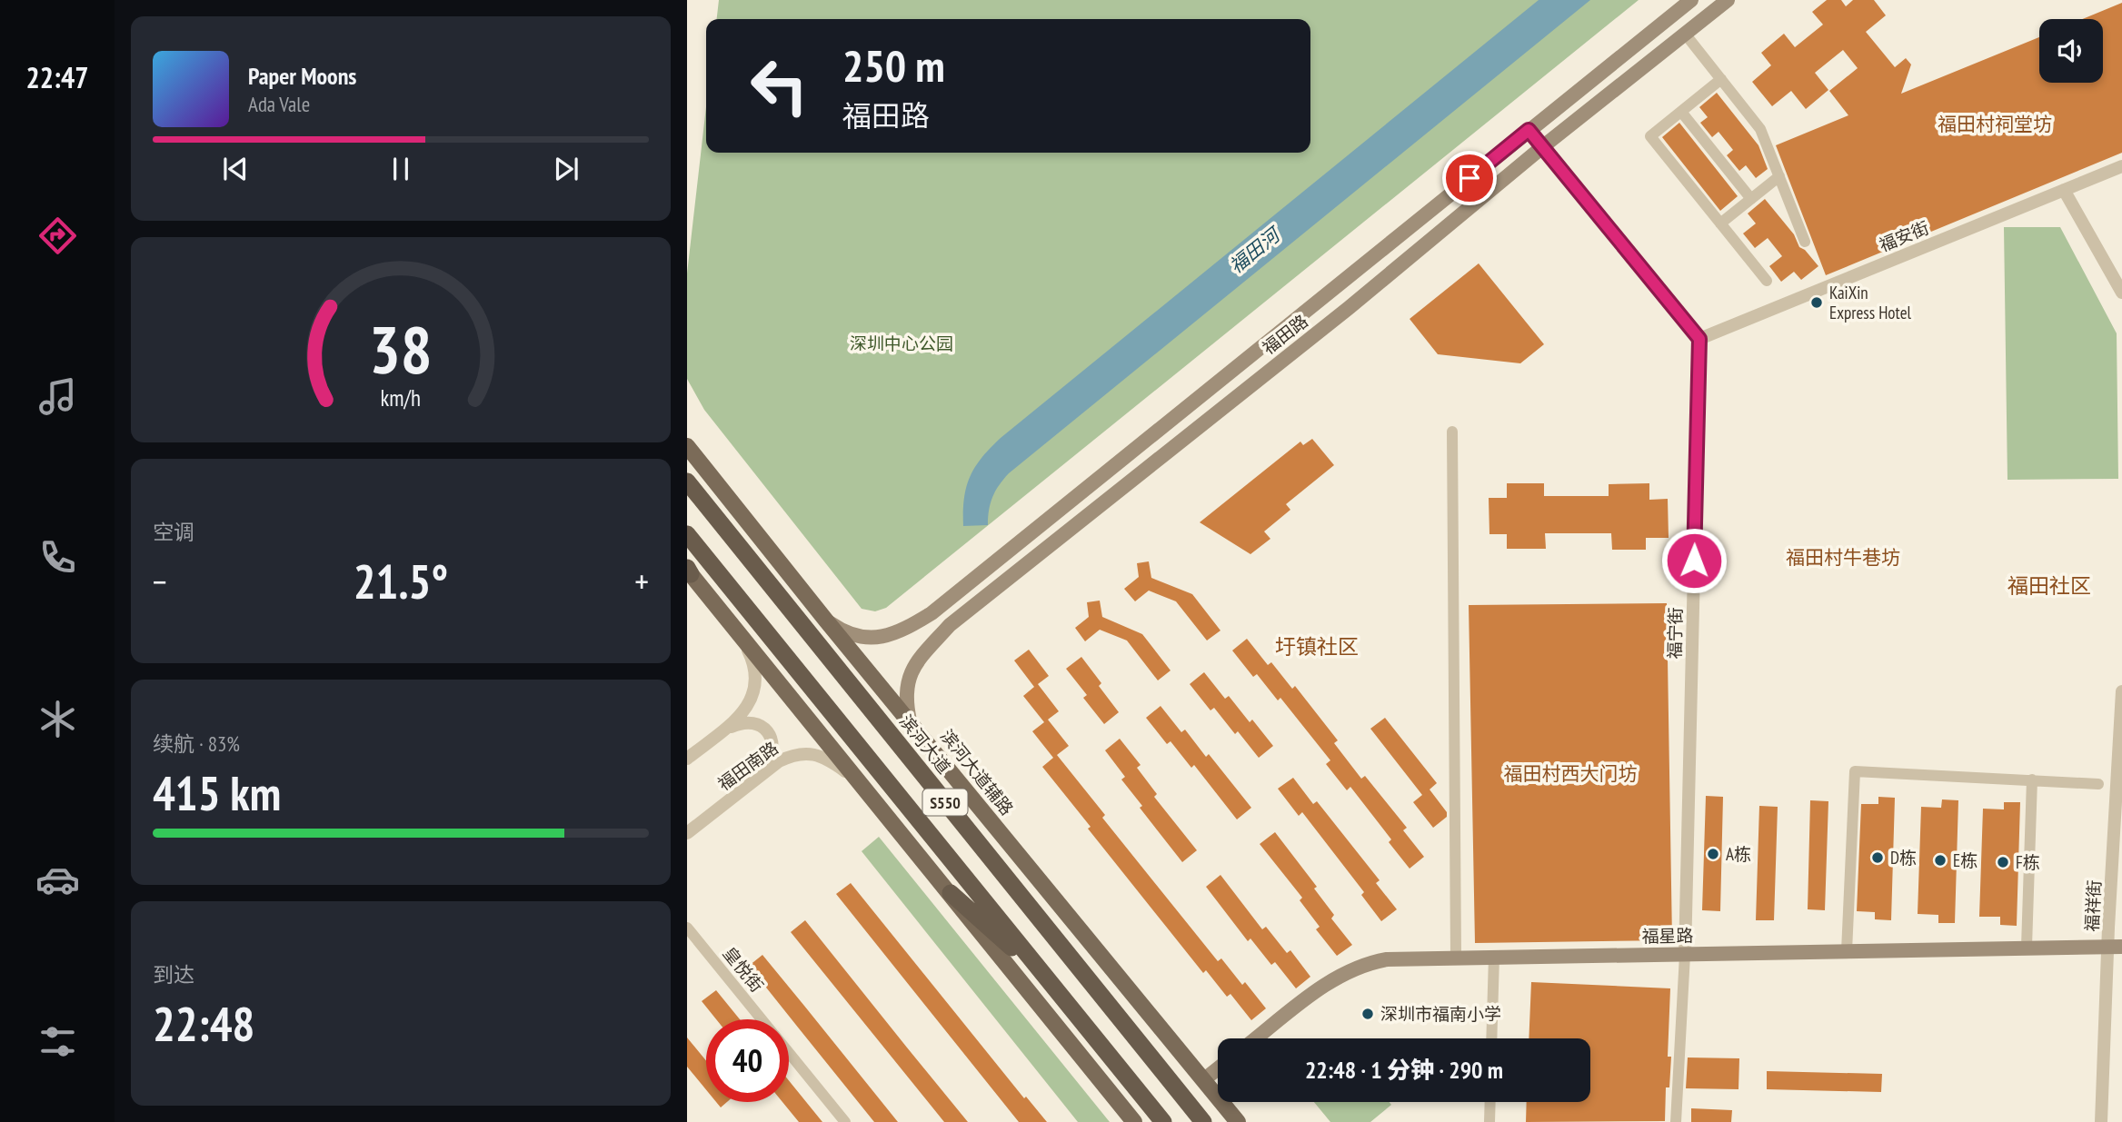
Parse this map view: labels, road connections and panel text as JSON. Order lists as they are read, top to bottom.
{
  "streets": {
    "highway": ["滨河大道", "S550"],
    "main road": ["福田路", "滨河大道辅路", "福星路"],
    "street": [
      "福安街",
      "福宁街",
      "福田南路",
      "福祥街",
      "皇悦街"
    ]
  },
  "crossings": [
    ["福安街", "福宁街"],
    ["福田路", "滨河大道辅路"],
    ["福宁街", "福星路"],
    ["福祥街", "福星路"]
  ],
  "districts": [
    "福田村祠堂坊",
    "福田村牛巷坊",
    "福田社区",
    "圩镇社区",
    "福田村西大门坊"
  ],
  "water": ["福田河"],
  "parks": ["深圳中心公园"],
  "places": [
    "KaiXin Express Hotel",
    "A栋",
    "D栋",
    "E栋",
    "F栋",
    "深圳市福南小学"
  ],
  "page": {
    "tabs": "22:47",
    "turn": ["250 m", "福田路"],
    "song": ["Paper Moons", "Ada Vale"],
    "tile": [
      "空调",
      ["续航 · 83%", "415 km"],
      ["到达", "22:48"]
    ],
    "heat": ["−", "21.5°", "+"],
    "limit": "40",
    "trip": "22:48 · 1 分钟 · 290 m",
    "gauge": ["38", "km/h"]
  }
}
